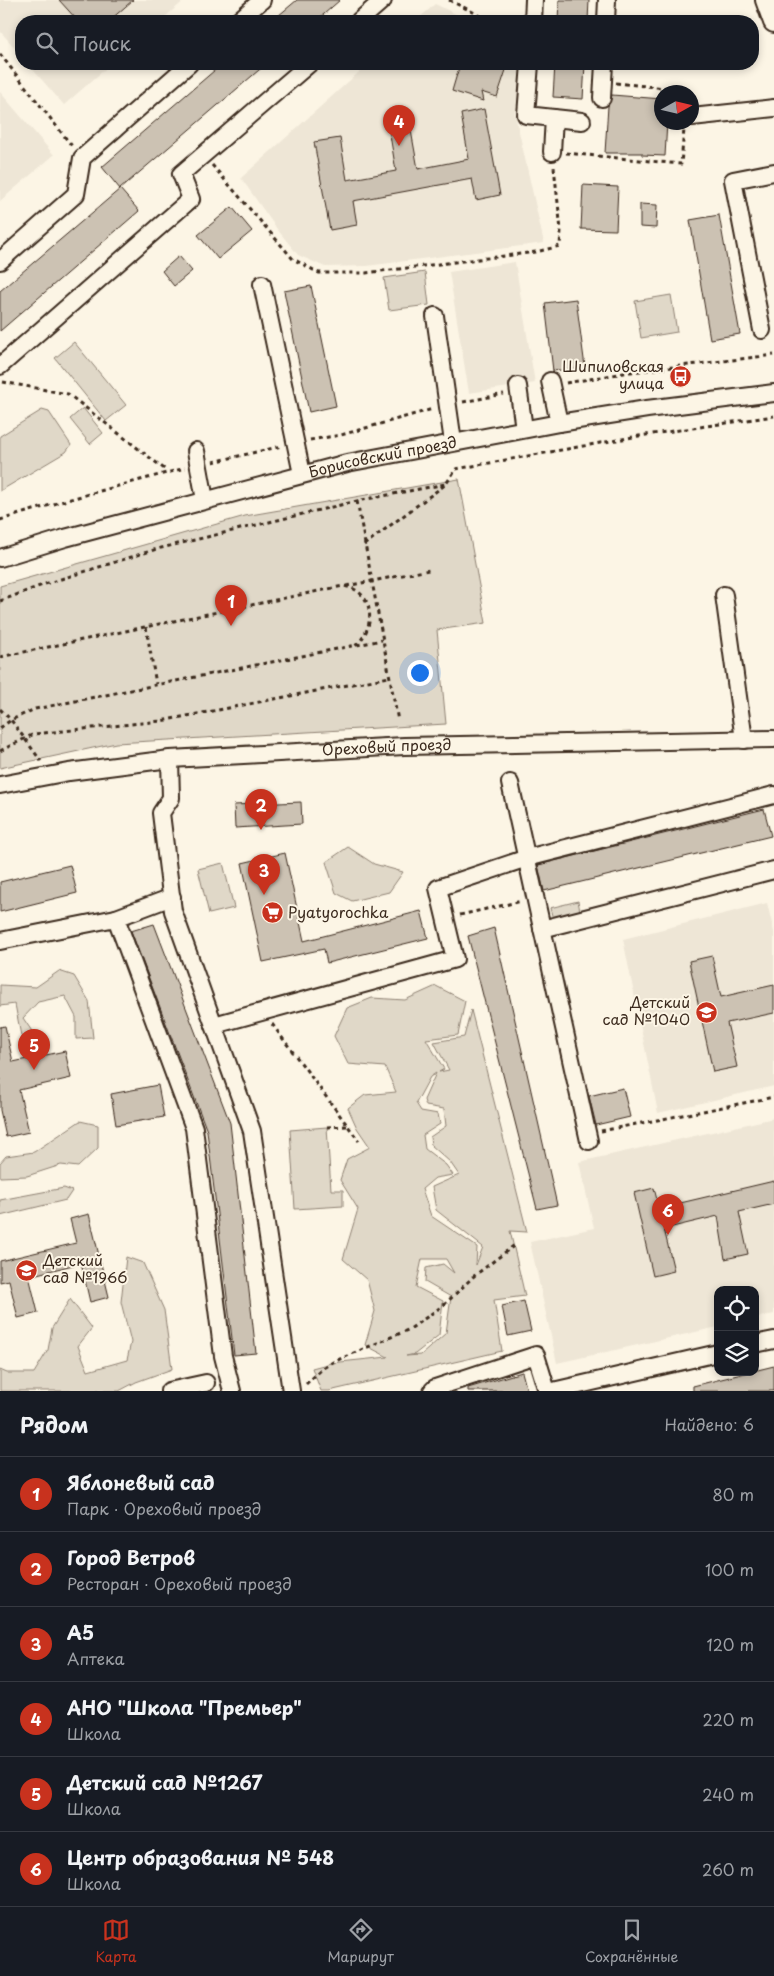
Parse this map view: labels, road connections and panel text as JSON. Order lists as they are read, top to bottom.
{
  "streets": {
    "street": ["Борисовский проезд", "Ореховый проезд"]
  },
  "places": {
    "bus stop": ["Шипиловская улица"],
    "supermarket": ["Pyatyorochka"],
    "school or university": ["Детский сад №1040", "Детский сад №1966"]
  },
  "north": "right",
  "page": {
    "search": "Поиск",
    "pins": [
      "4",
      "1",
      "2",
      "3",
      "5",
      "6"
    ],
    "heading": ["Рядом", "Найдено: 6"],
    "list": [
      {
        "mark": "1",
        "name": "Яблоневый сад",
        "note": "Парк · Ореховый проезд",
        "value": "80 m"
      },
      {
        "mark": "2",
        "name": "Город Ветров",
        "note": "Ресторан · Ореховый проезд",
        "value": "100 m"
      },
      {
        "mark": "3",
        "name": "А5",
        "note": "Аптека",
        "value": "120 m"
      },
      {
        "mark": "4",
        "name": "АНО \"Школа \"Премьер\"",
        "note": "Школа",
        "value": "220 m"
      },
      {
        "mark": "5",
        "name": "Детский сад №1267",
        "note": "Школа",
        "value": "240 m"
      },
      {
        "mark": "6",
        "name": "Центр образования № 548",
        "note": "Школа",
        "value": "260 m"
      }
    ],
    "nav": ["Карта", "Маршрут", "Сохранённые"]
  }
}
